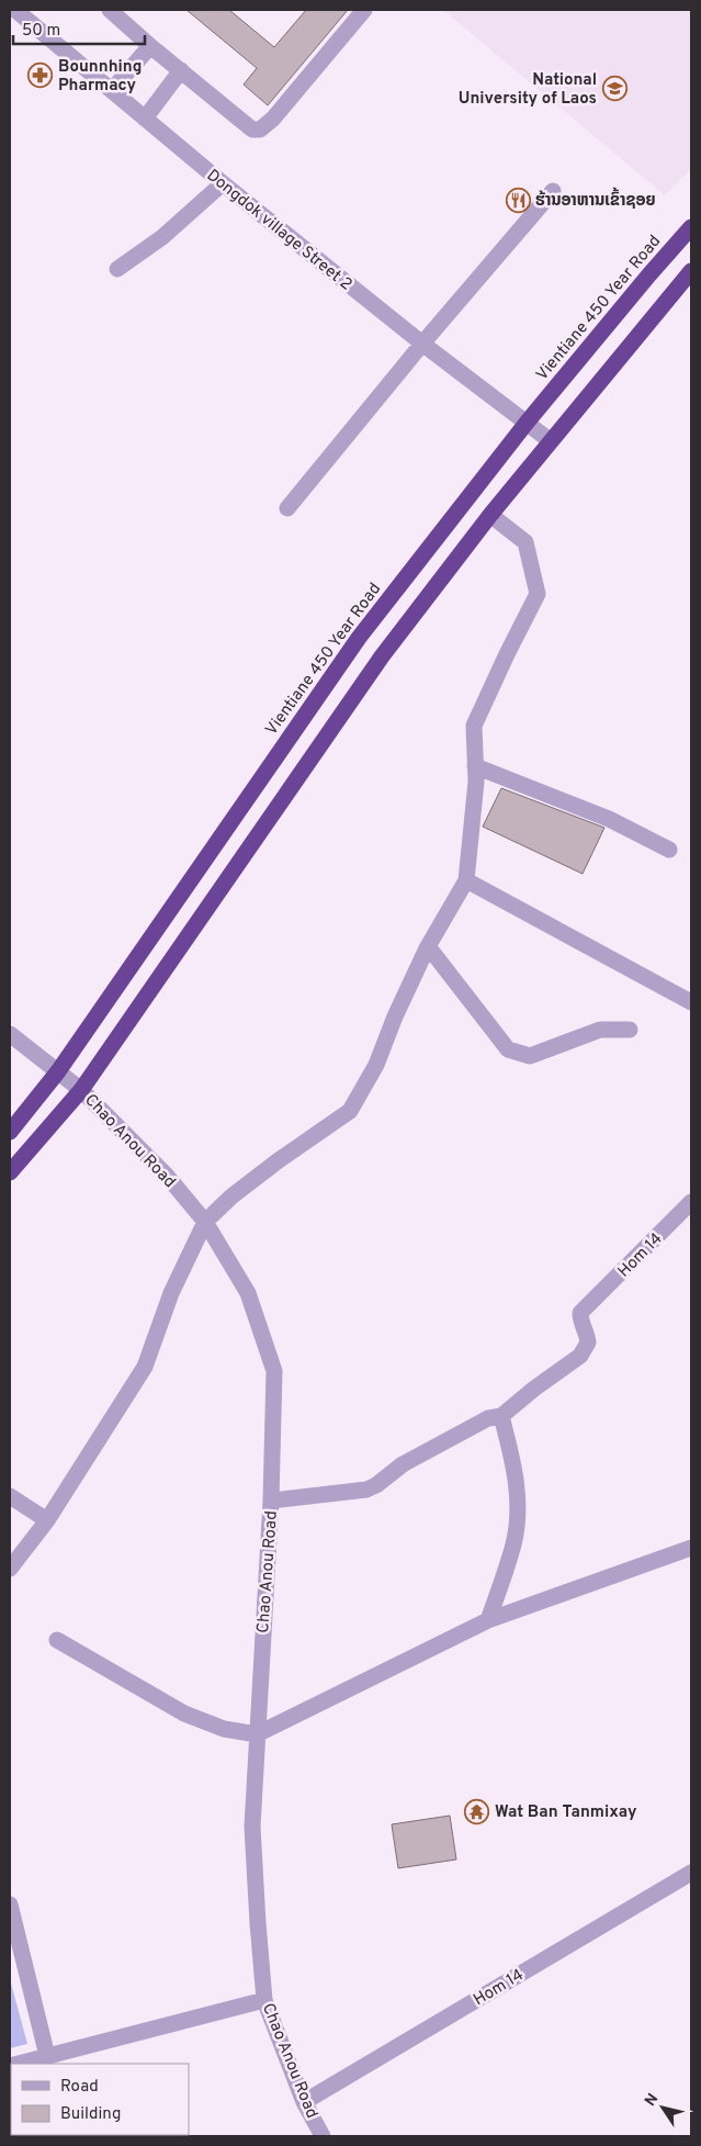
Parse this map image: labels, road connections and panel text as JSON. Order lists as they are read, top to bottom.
{
  "streets": {
    "highway": ["Vientiane 450 Year Road"],
    "street": ["Dongdok village Street 2", "Chao Anou Road", "Hom 14"]
  },
  "crossings": [
    ["Dongdok village Street 2", "Vientiane 450 Year Road"],
    ["Vientiane 450 Year Road", "Chao Anou Road"],
    ["Chao Anou Road", "Hom 14"]
  ],
  "places": {
    "pharmacy": ["Bounnhing Pharmacy"],
    "school or university": ["National University of Laos"],
    "restaurant": ["ຮ້ານອາຫານເຂົ້າຊອຍ"],
    "temple": ["Wat Ban Tanmixay"]
  },
  "legend": ["Road", "Building"],
  "scale_bar": "50 m",
  "north": "top left"
}
